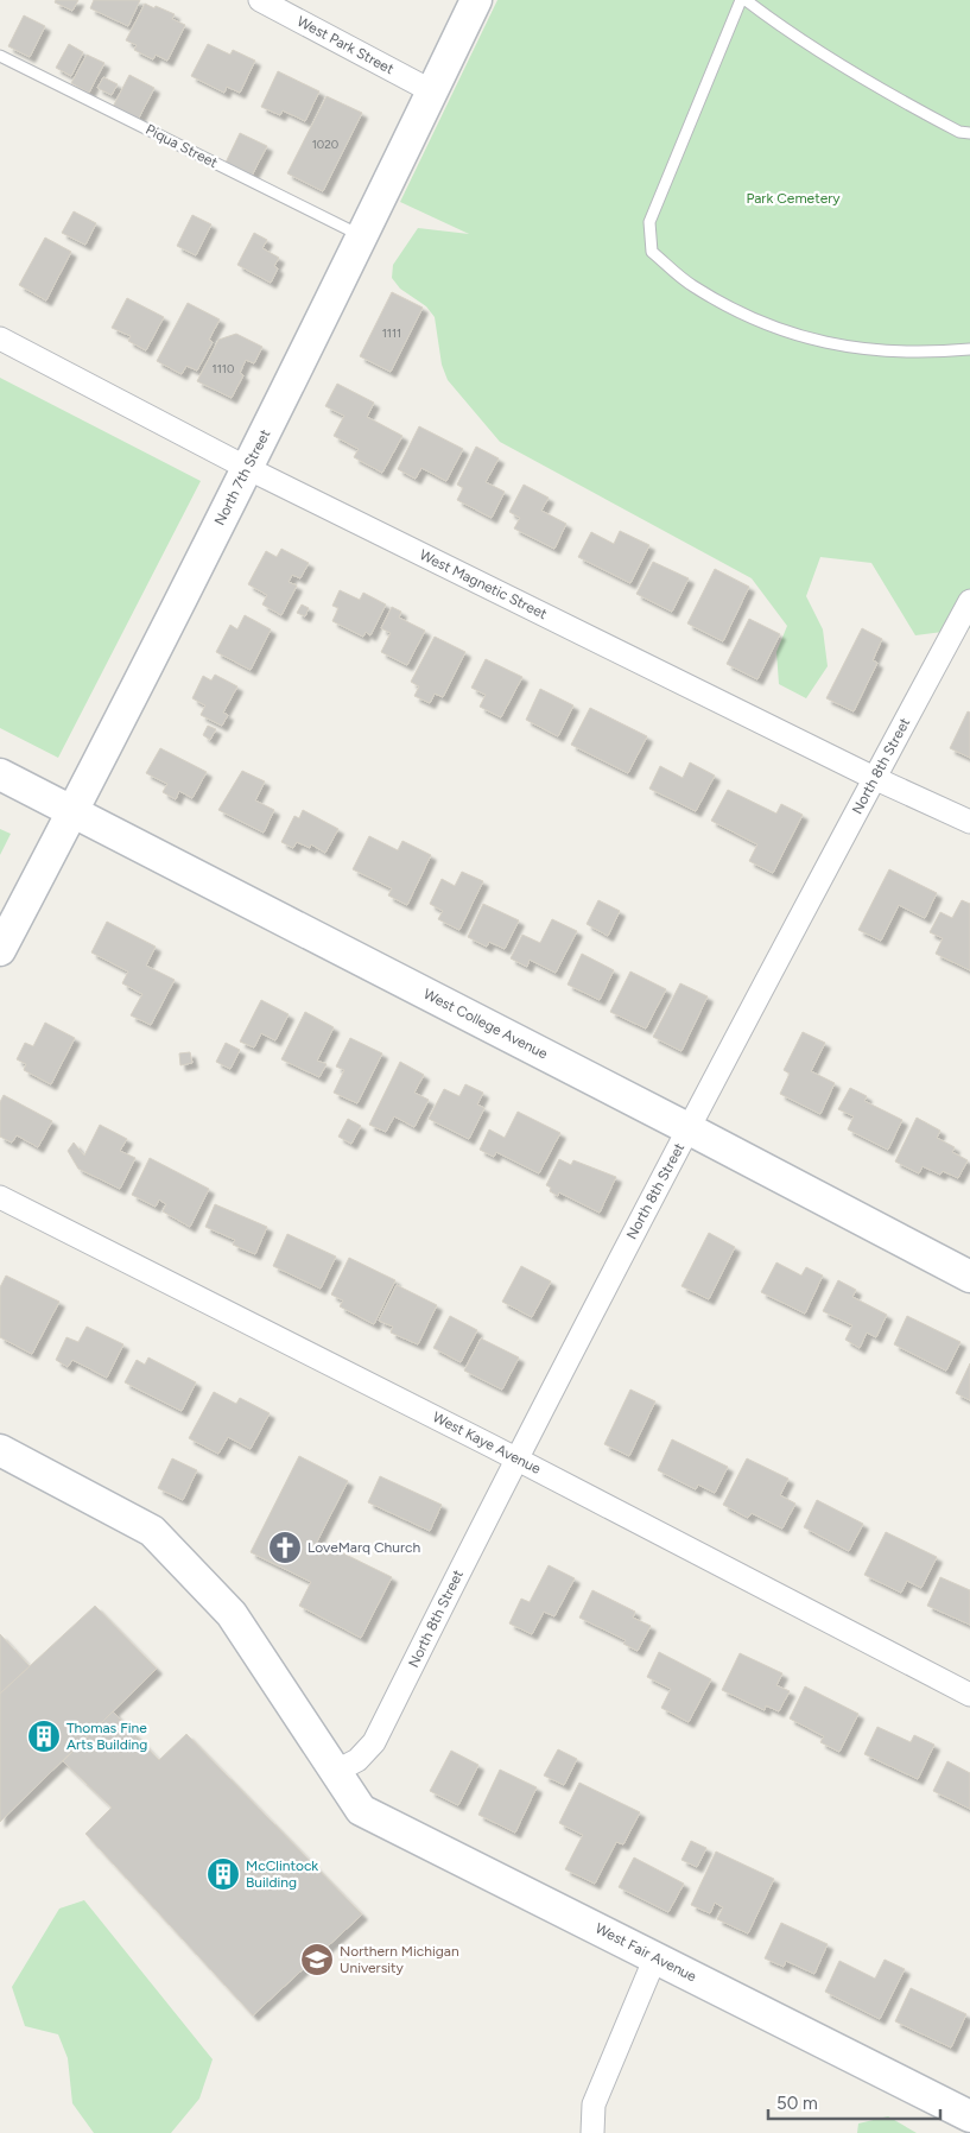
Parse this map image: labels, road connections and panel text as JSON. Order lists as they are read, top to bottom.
{
  "streets": {
    "street": [
      "West Park Street",
      "North 7th Street",
      "West Magnetic Street",
      "North 8th Street",
      "West College Avenue",
      "West Kaye Avenue",
      "West Fair Avenue"
    ],
    "lane": ["Piqua Street"]
  },
  "crossings": [
    ["West Park Street", "North 7th Street"],
    ["Piqua Street", "North 7th Street"],
    ["North 7th Street", "West Magnetic Street"],
    ["North 7th Street", "West College Avenue"],
    ["West Magnetic Street", "North 8th Street"],
    ["North 8th Street", "West College Avenue"],
    ["North 8th Street", "West Kaye Avenue"],
    ["North 8th Street", "West Fair Avenue"]
  ],
  "parks": ["Park Cemetery"],
  "places": {
    "church": ["LoveMarq Church"],
    "building": ["Thomas Fine Arts Building", "McClintock Building"],
    "school or university": ["Northern Michigan University"]
  },
  "house_numbers": ["1020", "1111", "1110"],
  "scale_bar": "50 m"
}
